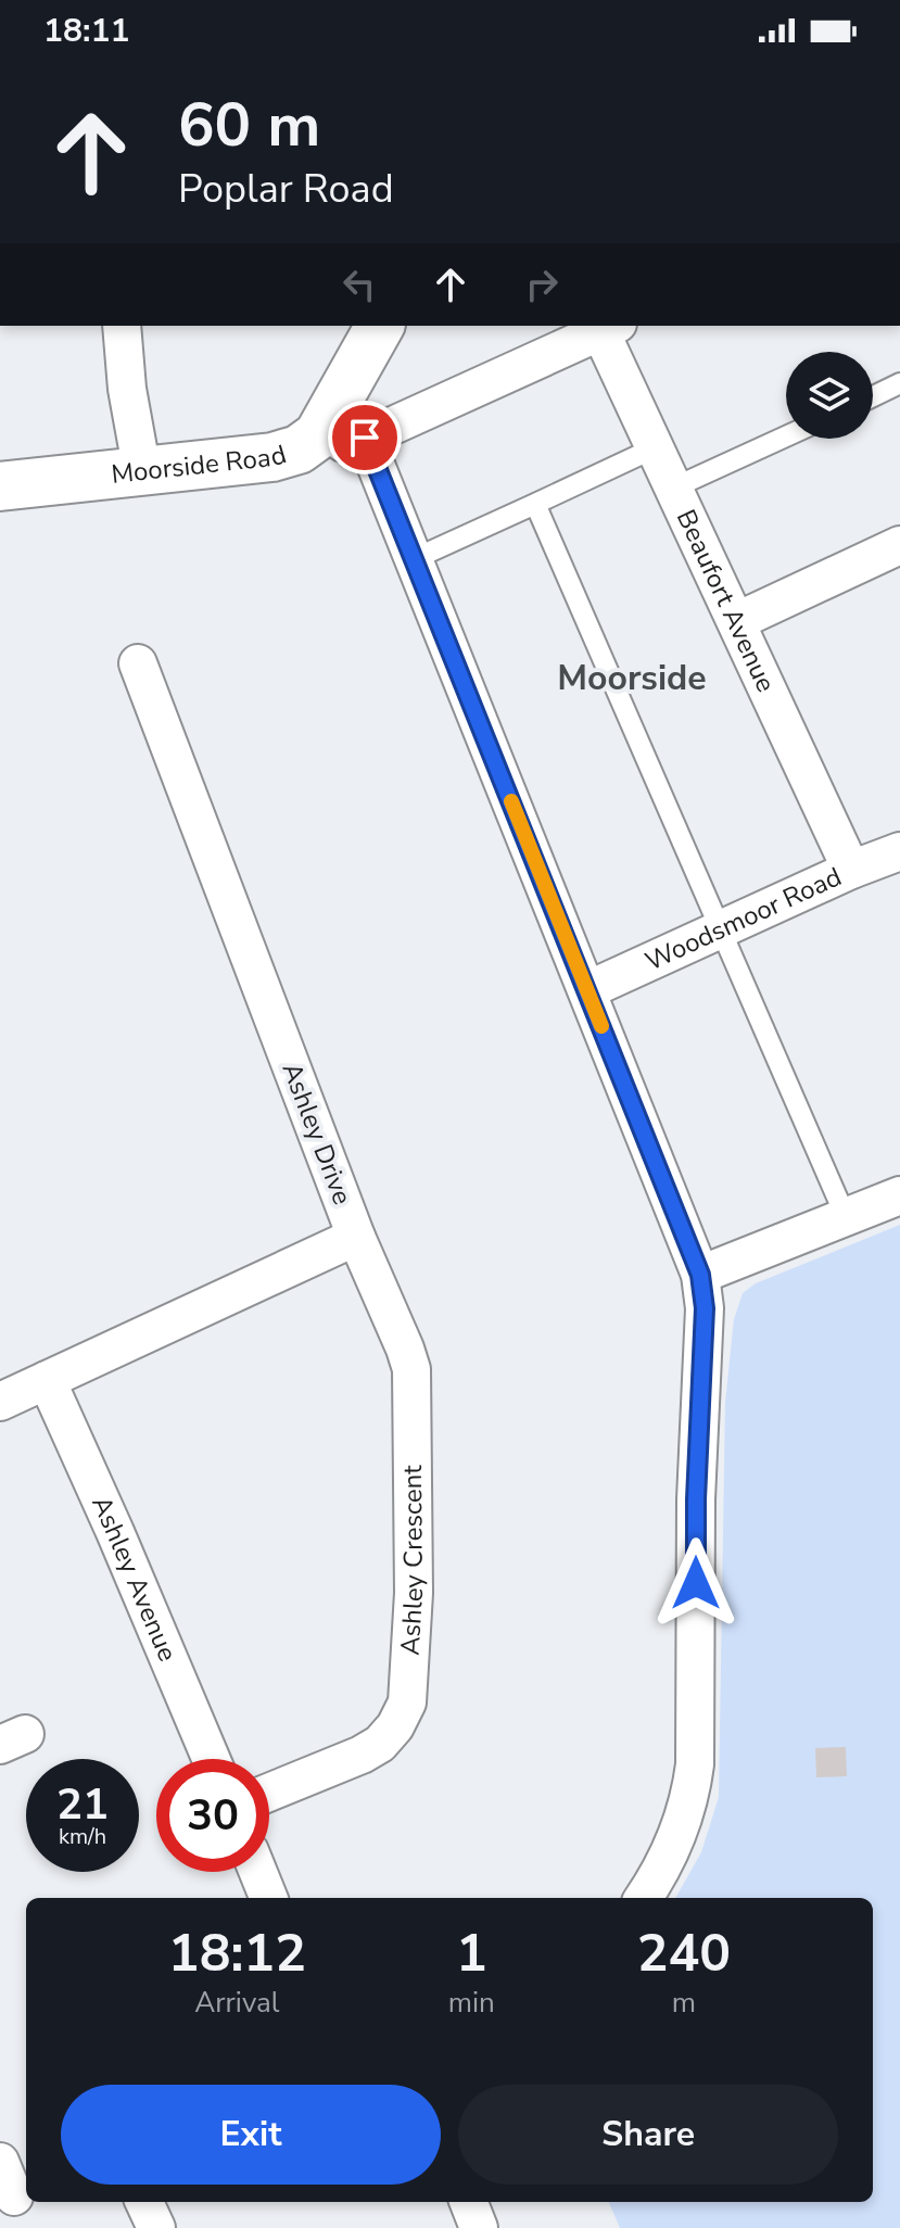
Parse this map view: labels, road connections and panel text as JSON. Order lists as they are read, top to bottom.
{
  "streets": {
    "street": [
      "Moorside Road",
      "Beaufort Avenue",
      "Woodsmoor Road",
      "Ashley Drive",
      "Ashley Crescent",
      "Ashley Avenue"
    ]
  },
  "crossings": [
    ["Beaufort Avenue", "Woodsmoor Road"],
    ["Ashley Drive", "Ashley Crescent"],
    ["Ashley Drive", "Ashley Avenue"]
  ],
  "districts": ["Moorside"],
  "page": {
    "status": "18:11",
    "turn": ["60 m", "Poplar Road"],
    "speed": "21 km/h",
    "limit": "30",
    "eta": [
      "18:12",
      "Arrival",
      "1",
      "min",
      "240",
      "m"
    ],
    "buttons": ["Exit", "Share"]
  }
}
